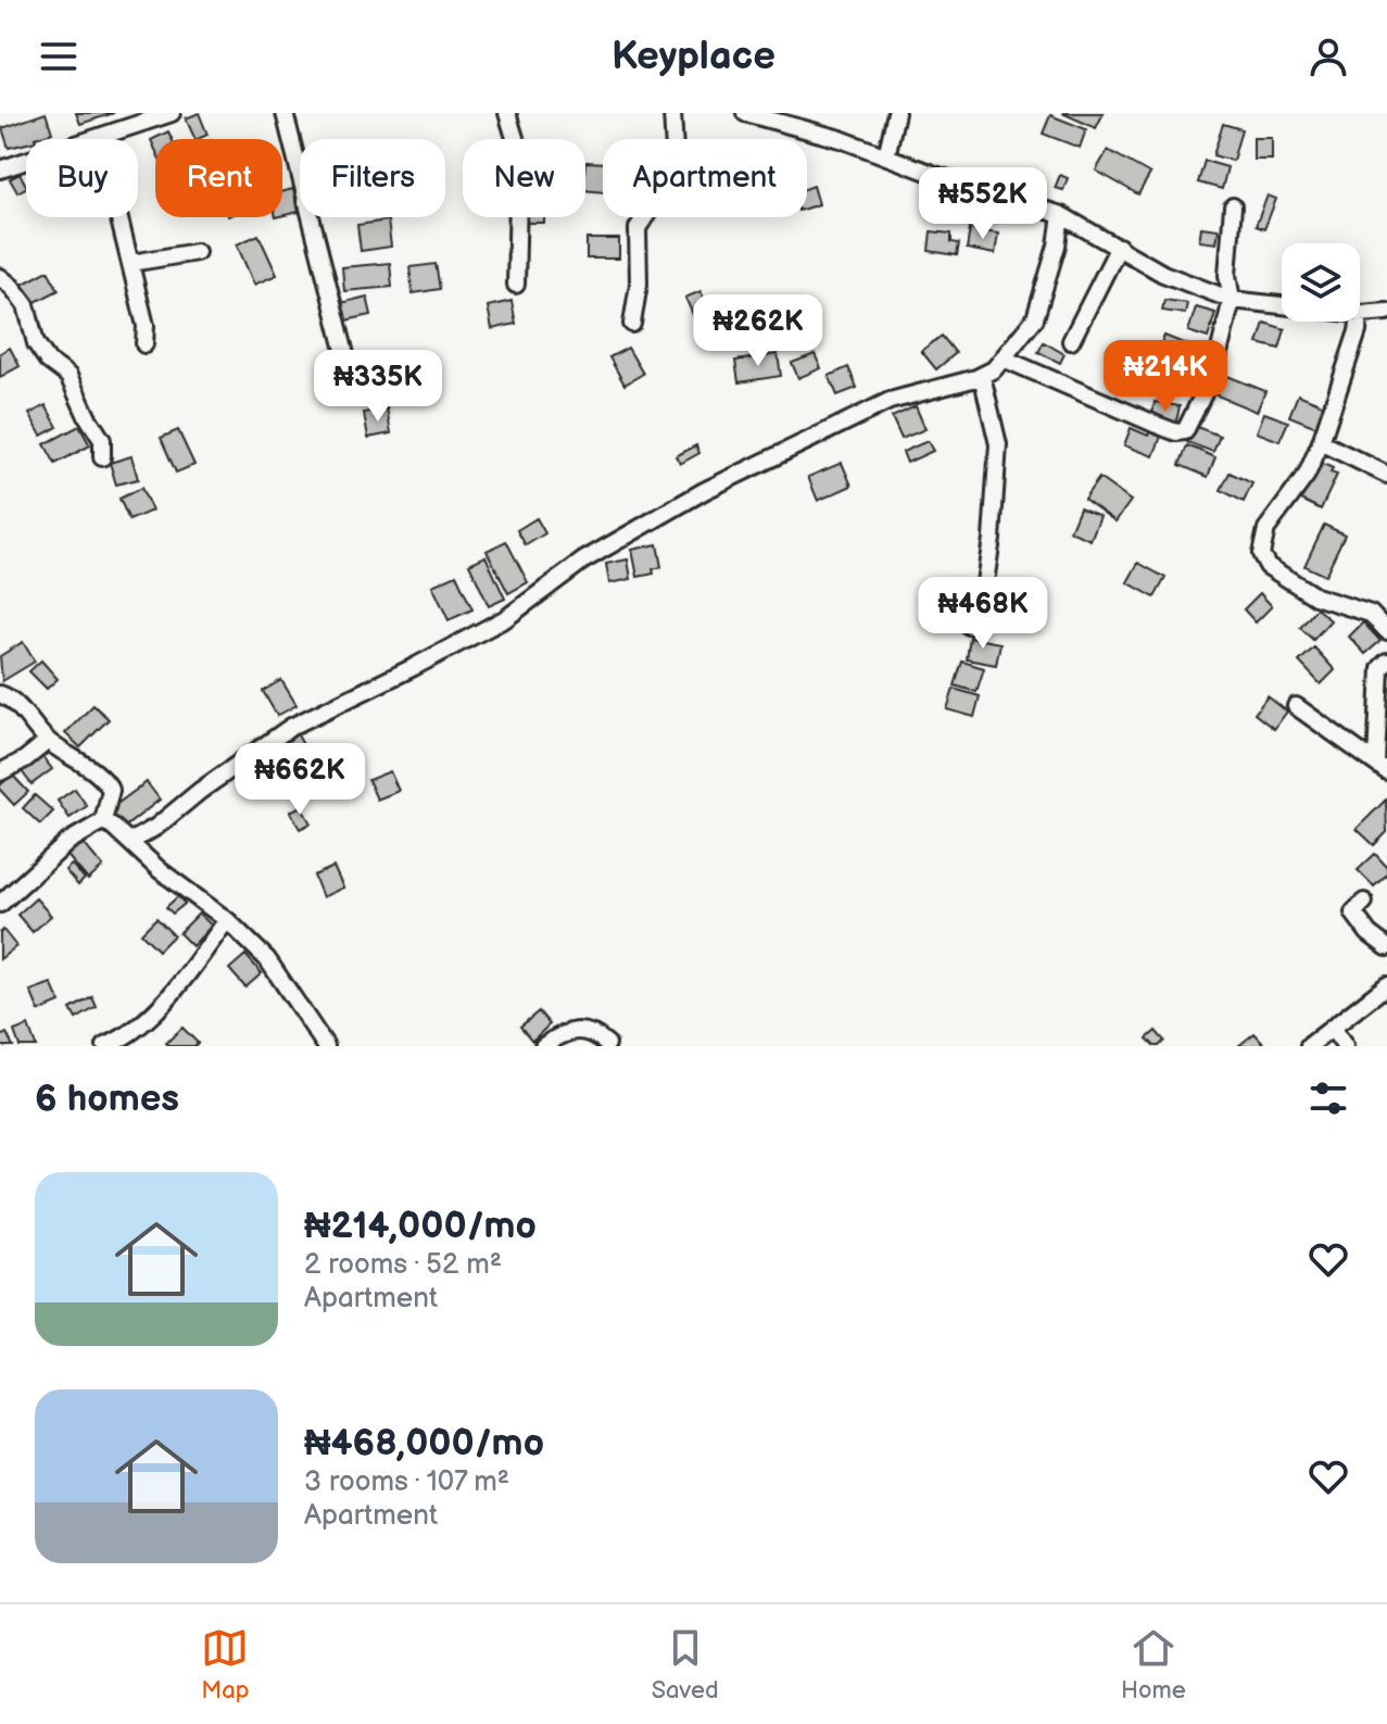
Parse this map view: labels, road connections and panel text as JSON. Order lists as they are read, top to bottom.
{
  "page": {
    "header": "Keyplace",
    "chip": [
      "Buy",
      "Rent",
      "Filters",
      "New",
      "Apartment"
    ],
    "price": [
      "₦552K",
      "₦262K",
      "₦214K",
      "₦335K",
      "₦468K",
      "₦662K"
    ],
    "heading": "6 homes",
    "list": [
      {
        "name": "₦214,000/mo",
        "note": "2 rooms · 52 m² · Apartment"
      },
      {
        "name": "₦468,000/mo",
        "note": "3 rooms · 107 m² · Apartment"
      }
    ],
    "tabs": ["Map", "Saved", "Home"]
  }
}
